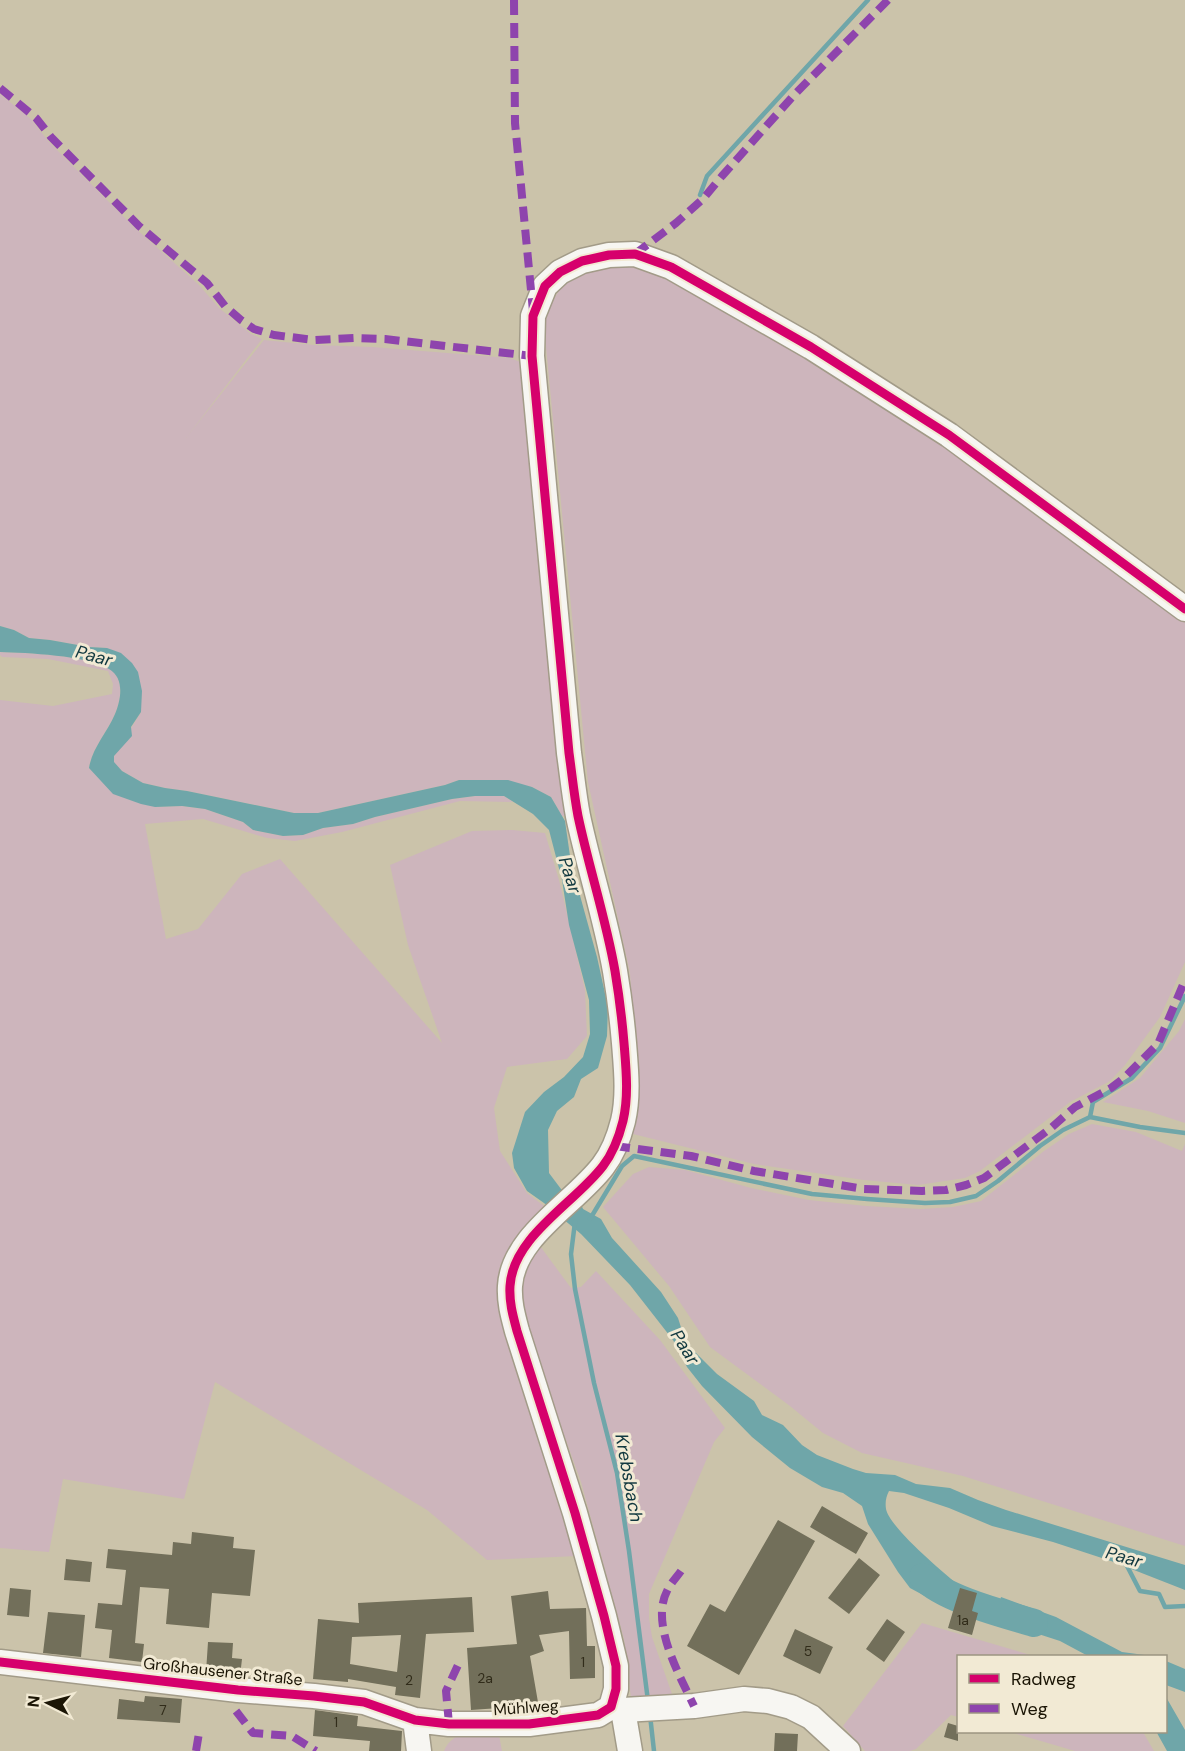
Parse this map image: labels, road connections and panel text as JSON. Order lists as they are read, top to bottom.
{
  "streets": {
    "street": ["Großhausener Straße", "Mühlweg"]
  },
  "crossings": [
    ["Großhausener Straße", "Mühlweg"]
  ],
  "water": ["Paar", "Krebsbach"],
  "house_numbers": [
    "1a",
    "5",
    "1",
    "2a",
    "2",
    "7",
    "1"
  ],
  "legend": ["Radweg", "Weg"],
  "north": "left"
}
